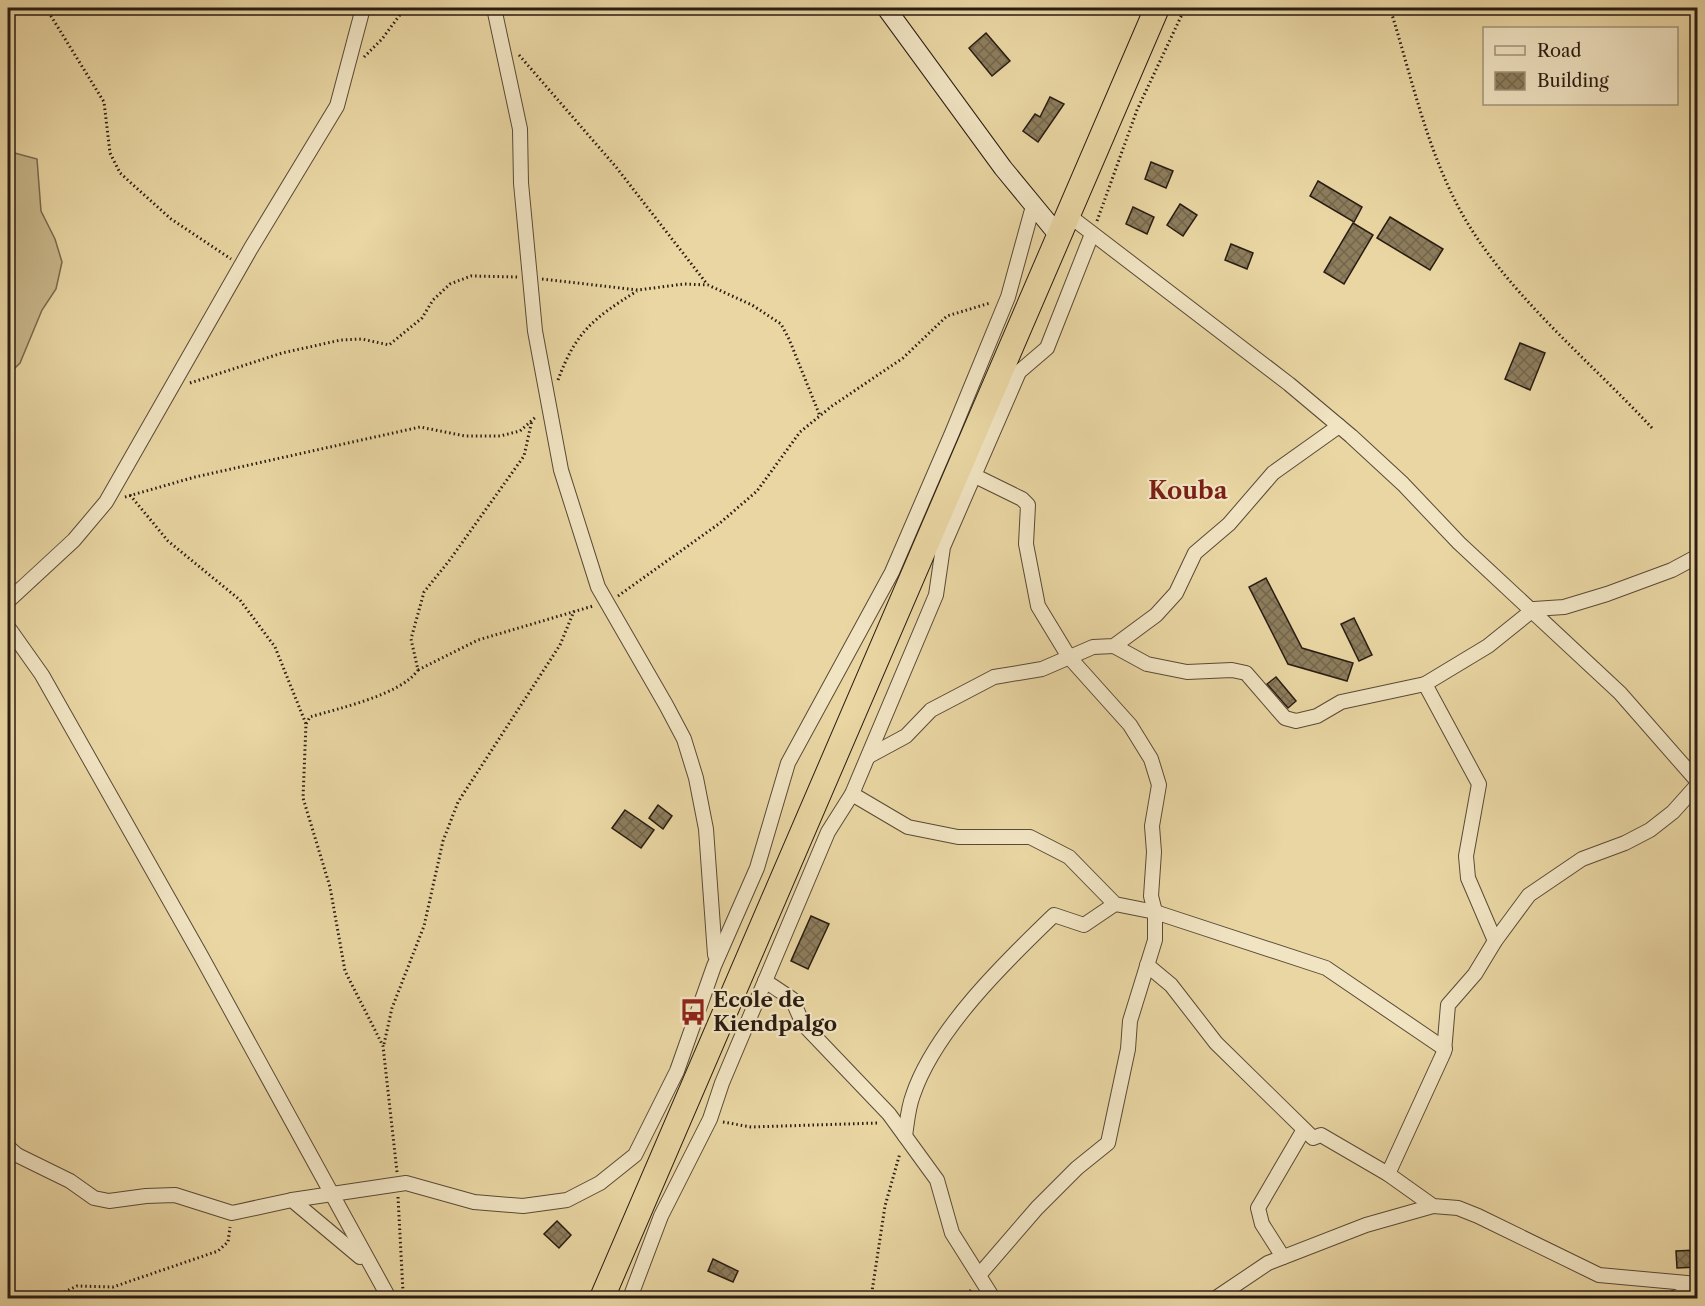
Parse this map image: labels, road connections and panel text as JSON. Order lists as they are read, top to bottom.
{
  "districts": ["Kouba"],
  "places": {
    "bus stop": ["Ecole de Kiendpalgo"]
  },
  "legend": ["Road", "Building"]
}
